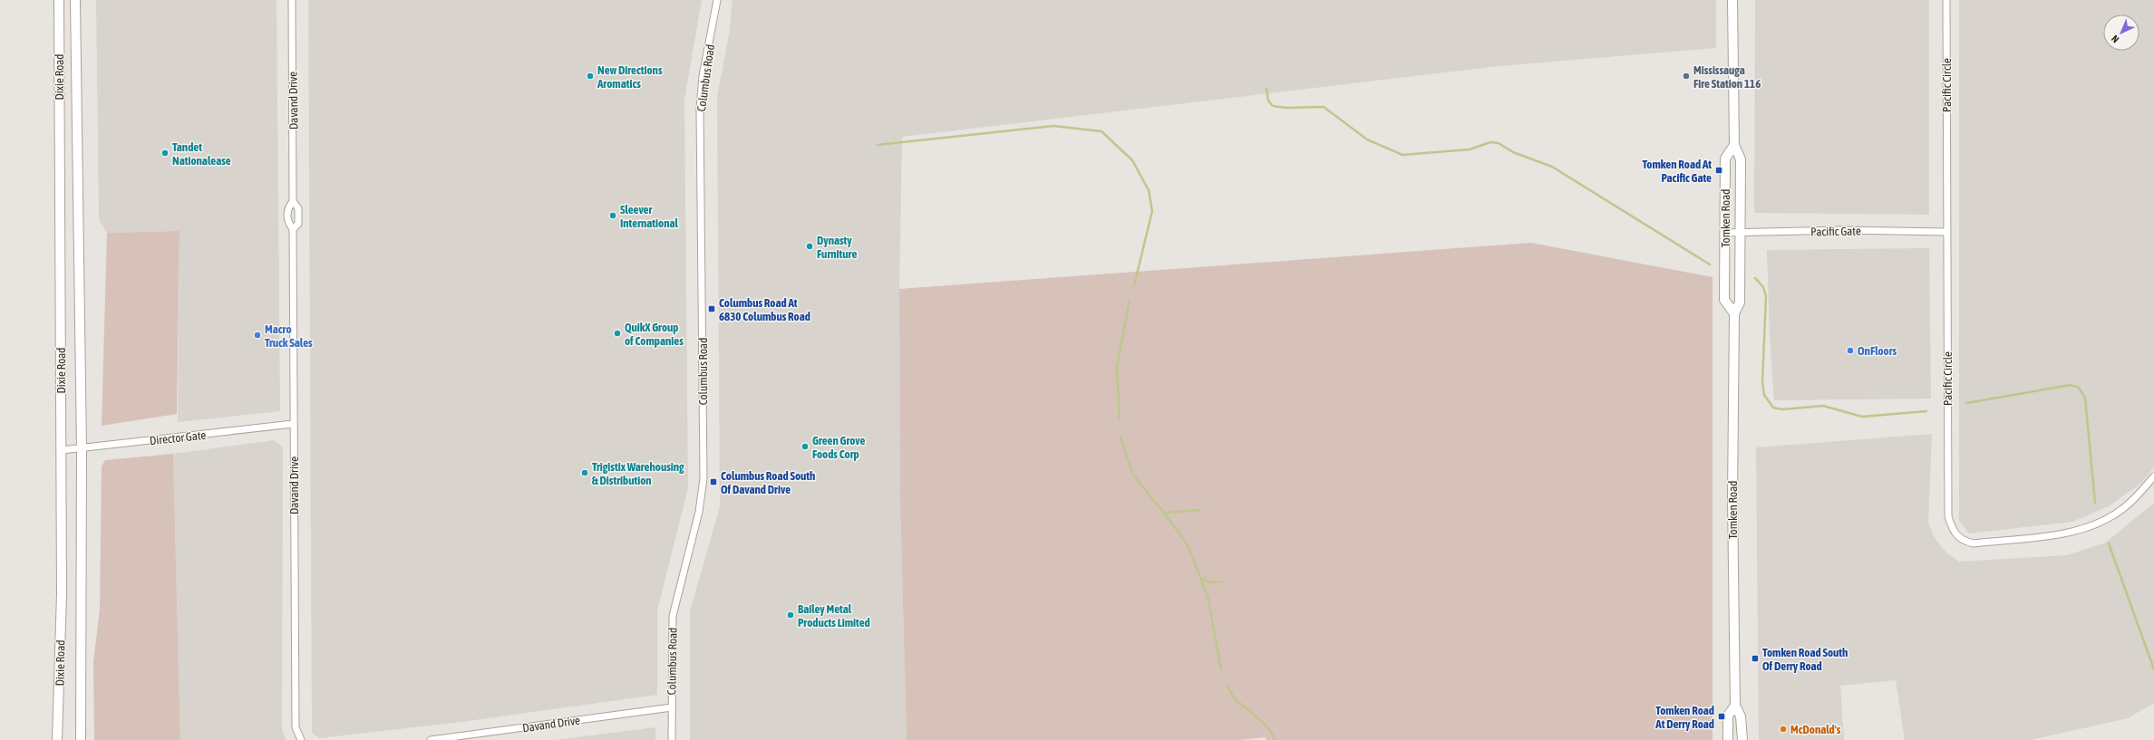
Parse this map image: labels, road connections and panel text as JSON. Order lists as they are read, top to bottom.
{
  "streets": {
    "main road": ["Dixie Road", "Tomken Road"],
    "street": [
      "Columbus Road",
      "Pacific Circle",
      "Davand Drive",
      "Pacific Gate",
      "Director Gate"
    ]
  },
  "crossings": [
    ["Dixie Road", "Director Gate"],
    ["Columbus Road", "Davand Drive"],
    ["Pacific Circle", "Pacific Gate"],
    ["Davand Drive", "Director Gate"],
    ["Tomken Road", "Pacific Gate"]
  ],
  "places": {
    "other": [
      "New Directions Aromatics",
      "Mississauga Fire Station 116",
      "Tandet Nationalease",
      "Sleever International",
      "Dynasty Furniture",
      "QuikX Group of Companies",
      "Macro Truck Sales",
      "OnFloors",
      "Green Grove Foods Corp",
      "Trigistix Warehousing & Distribution",
      "Bailey Metal Products Limited",
      "McDonald's"
    ],
    "transit": [
      "Tomken Road At Pacific Gate",
      "Columbus Road At 6830 Columbus Road",
      "Columbus Road South Of Davand Drive",
      "Tomken Road South Of Derry Road",
      "Tomken Road At Derry Road"
    ]
  },
  "north": "bottom left"
}
